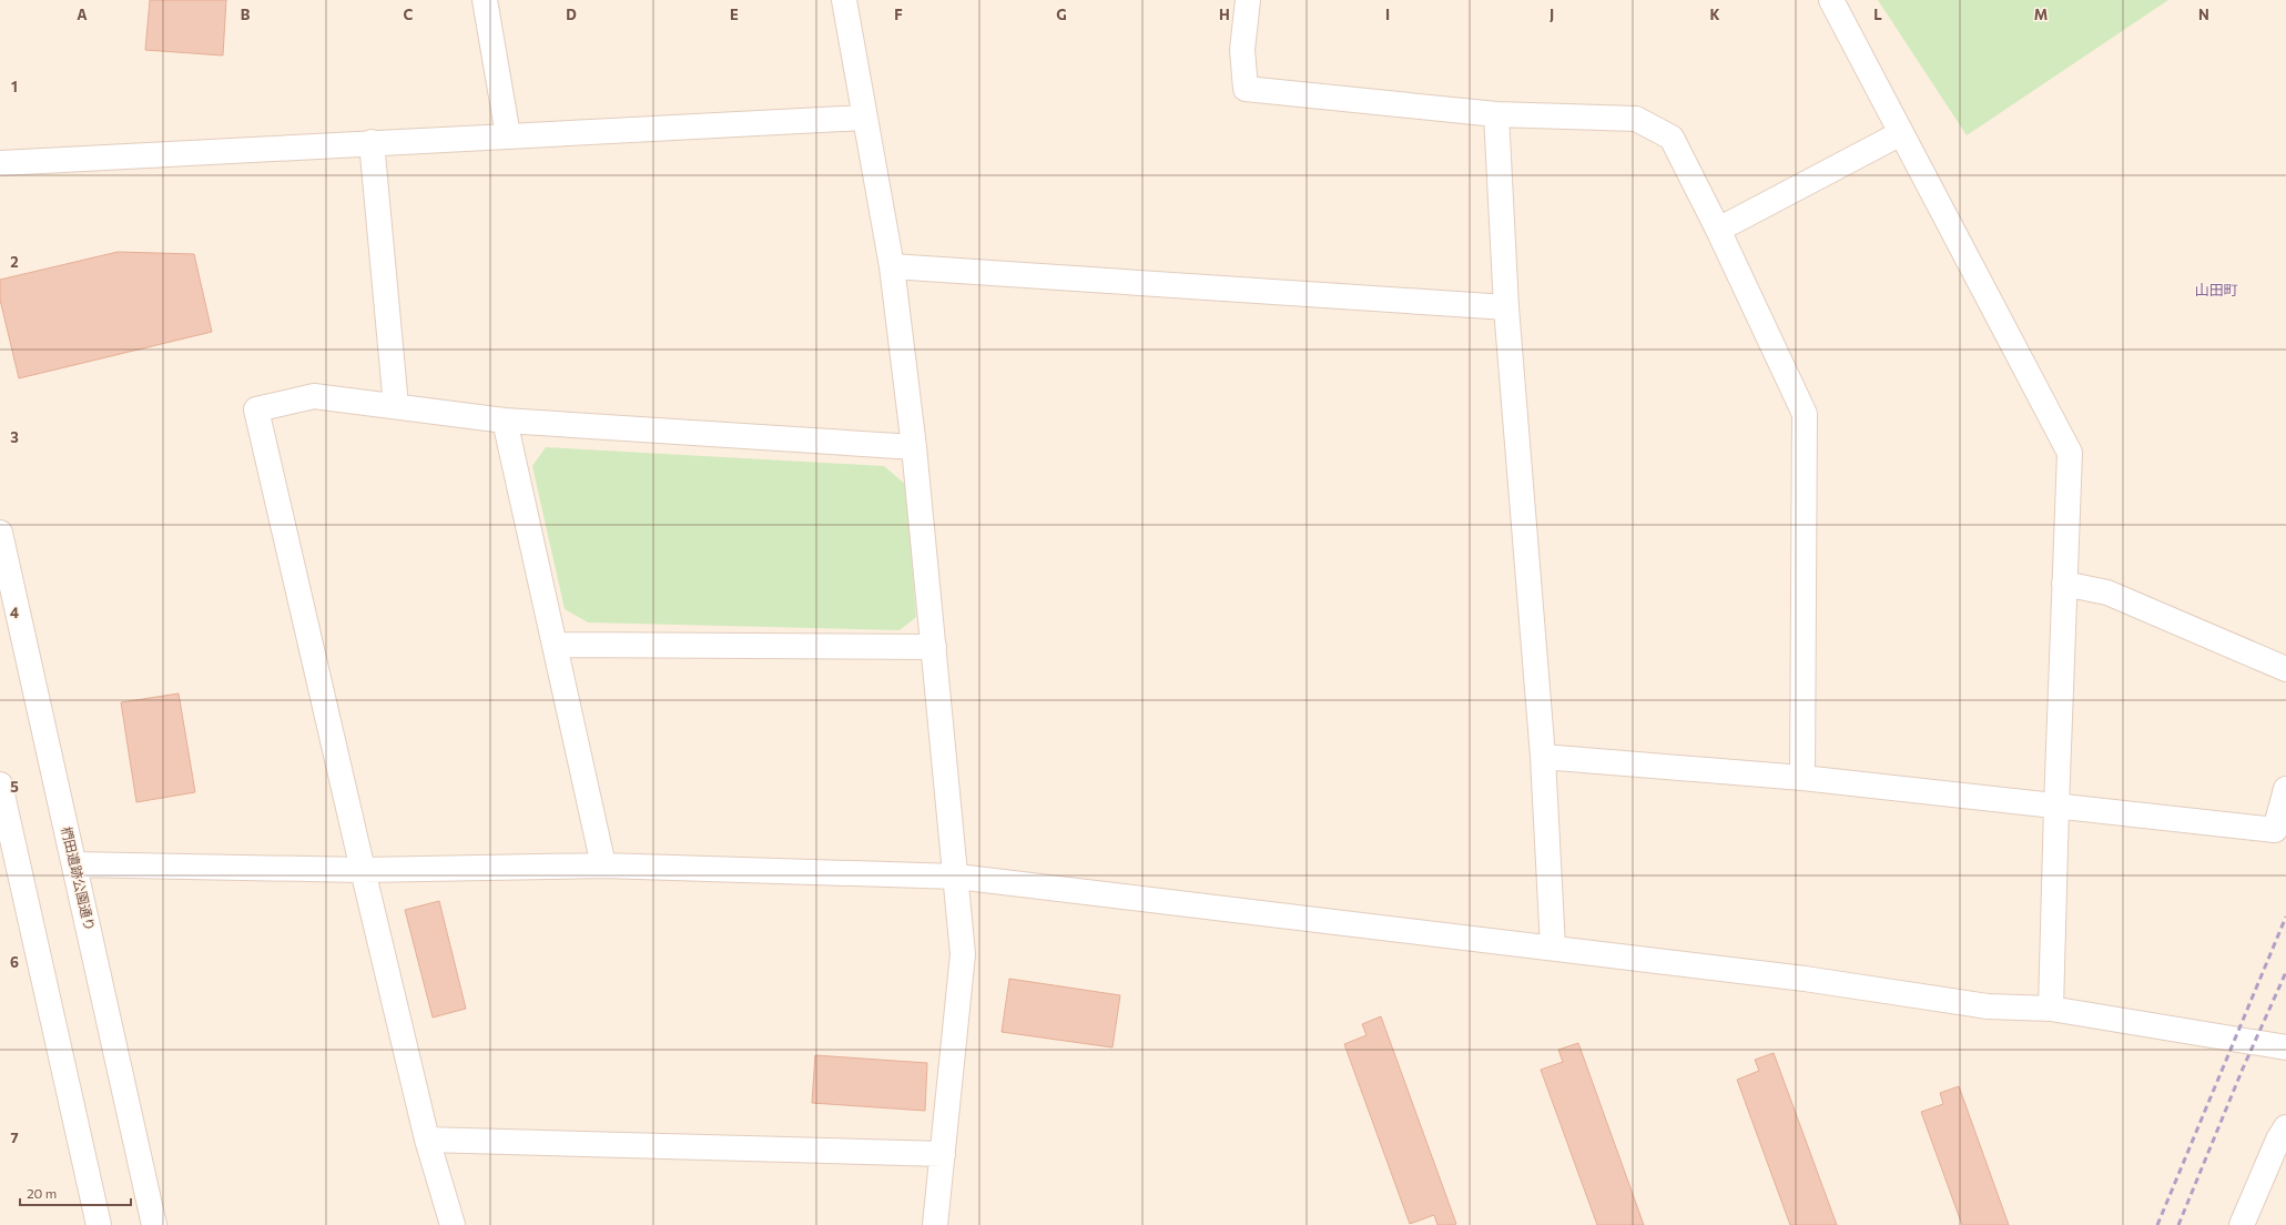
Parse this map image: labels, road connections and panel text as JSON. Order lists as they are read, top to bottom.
{
  "streets": {
    "street": ["椚田遺跡公園通り"]
  },
  "districts": ["山田町"],
  "scale_bar": "20 m",
  "grid": {
    "columns": [
      "A",
      "B",
      "C",
      "D",
      "E",
      "F",
      "G",
      "H",
      "I",
      "J",
      "K",
      "L",
      "M",
      "N"
    ],
    "rows": [
      "1",
      "2",
      "3",
      "4",
      "5",
      "6",
      "7"
    ]
  }
}
